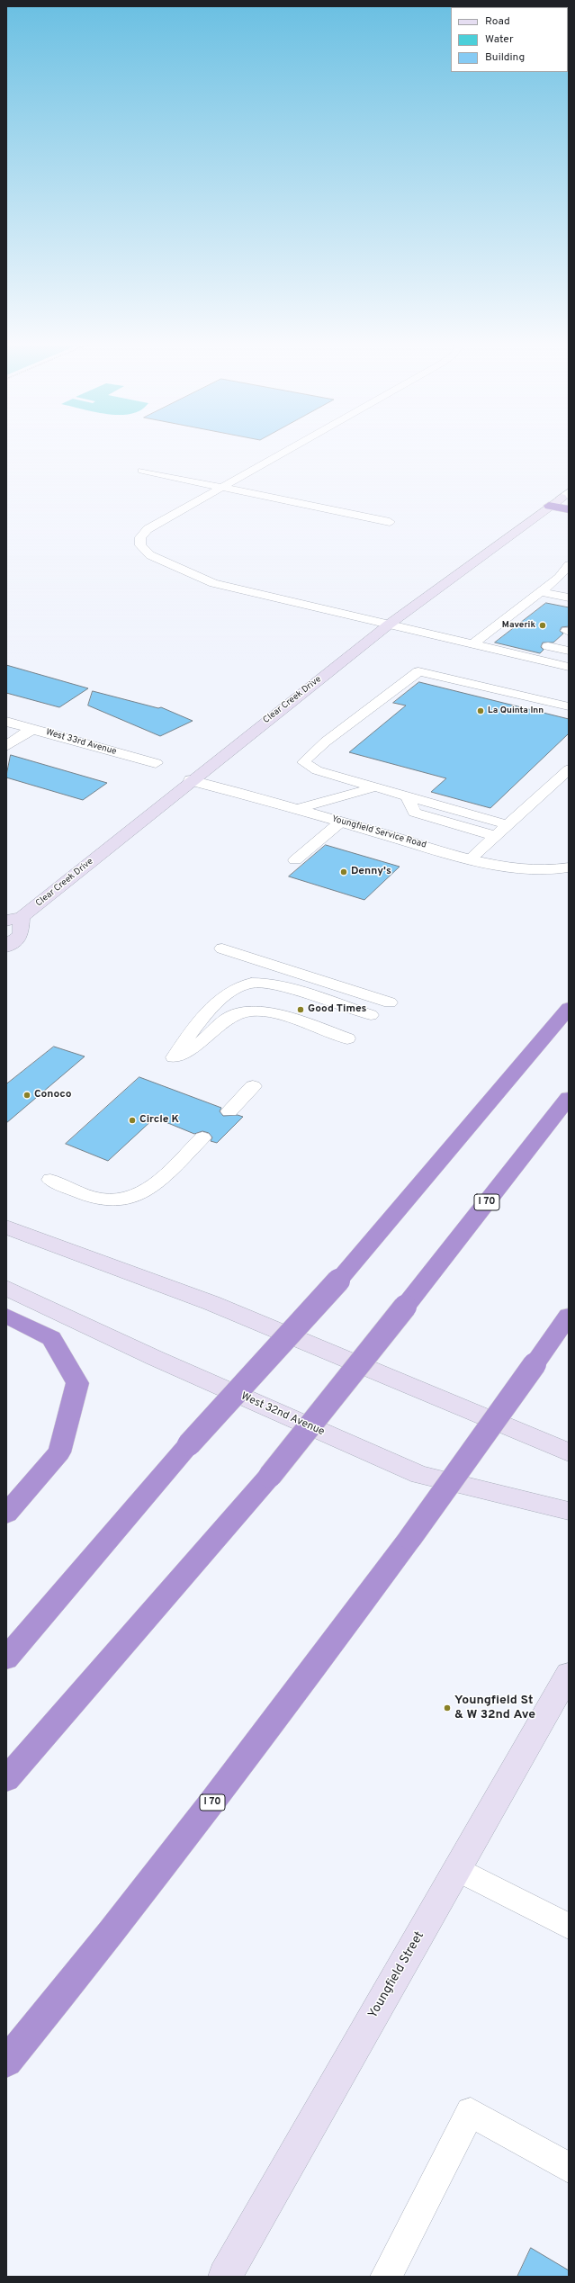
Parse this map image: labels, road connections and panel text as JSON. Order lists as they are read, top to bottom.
{
  "streets": {
    "highway": ["I 70"],
    "main road": ["Clear Creek Drive", "West 32nd Avenue", "Youngfield Street"],
    "street": ["West 33rd Avenue", "Youngfield Service Road"]
  },
  "crossings": [
    ["Clear Creek Drive", "Youngfield Service Road"]
  ],
  "places": [
    "Maverik",
    "La Quinta Inn",
    "Denny's",
    "Good Times",
    "Conoco",
    "Circle K",
    "Youngfield St & W 32nd Ave"
  ],
  "legend": ["Road", "Water", "Building"]
}
